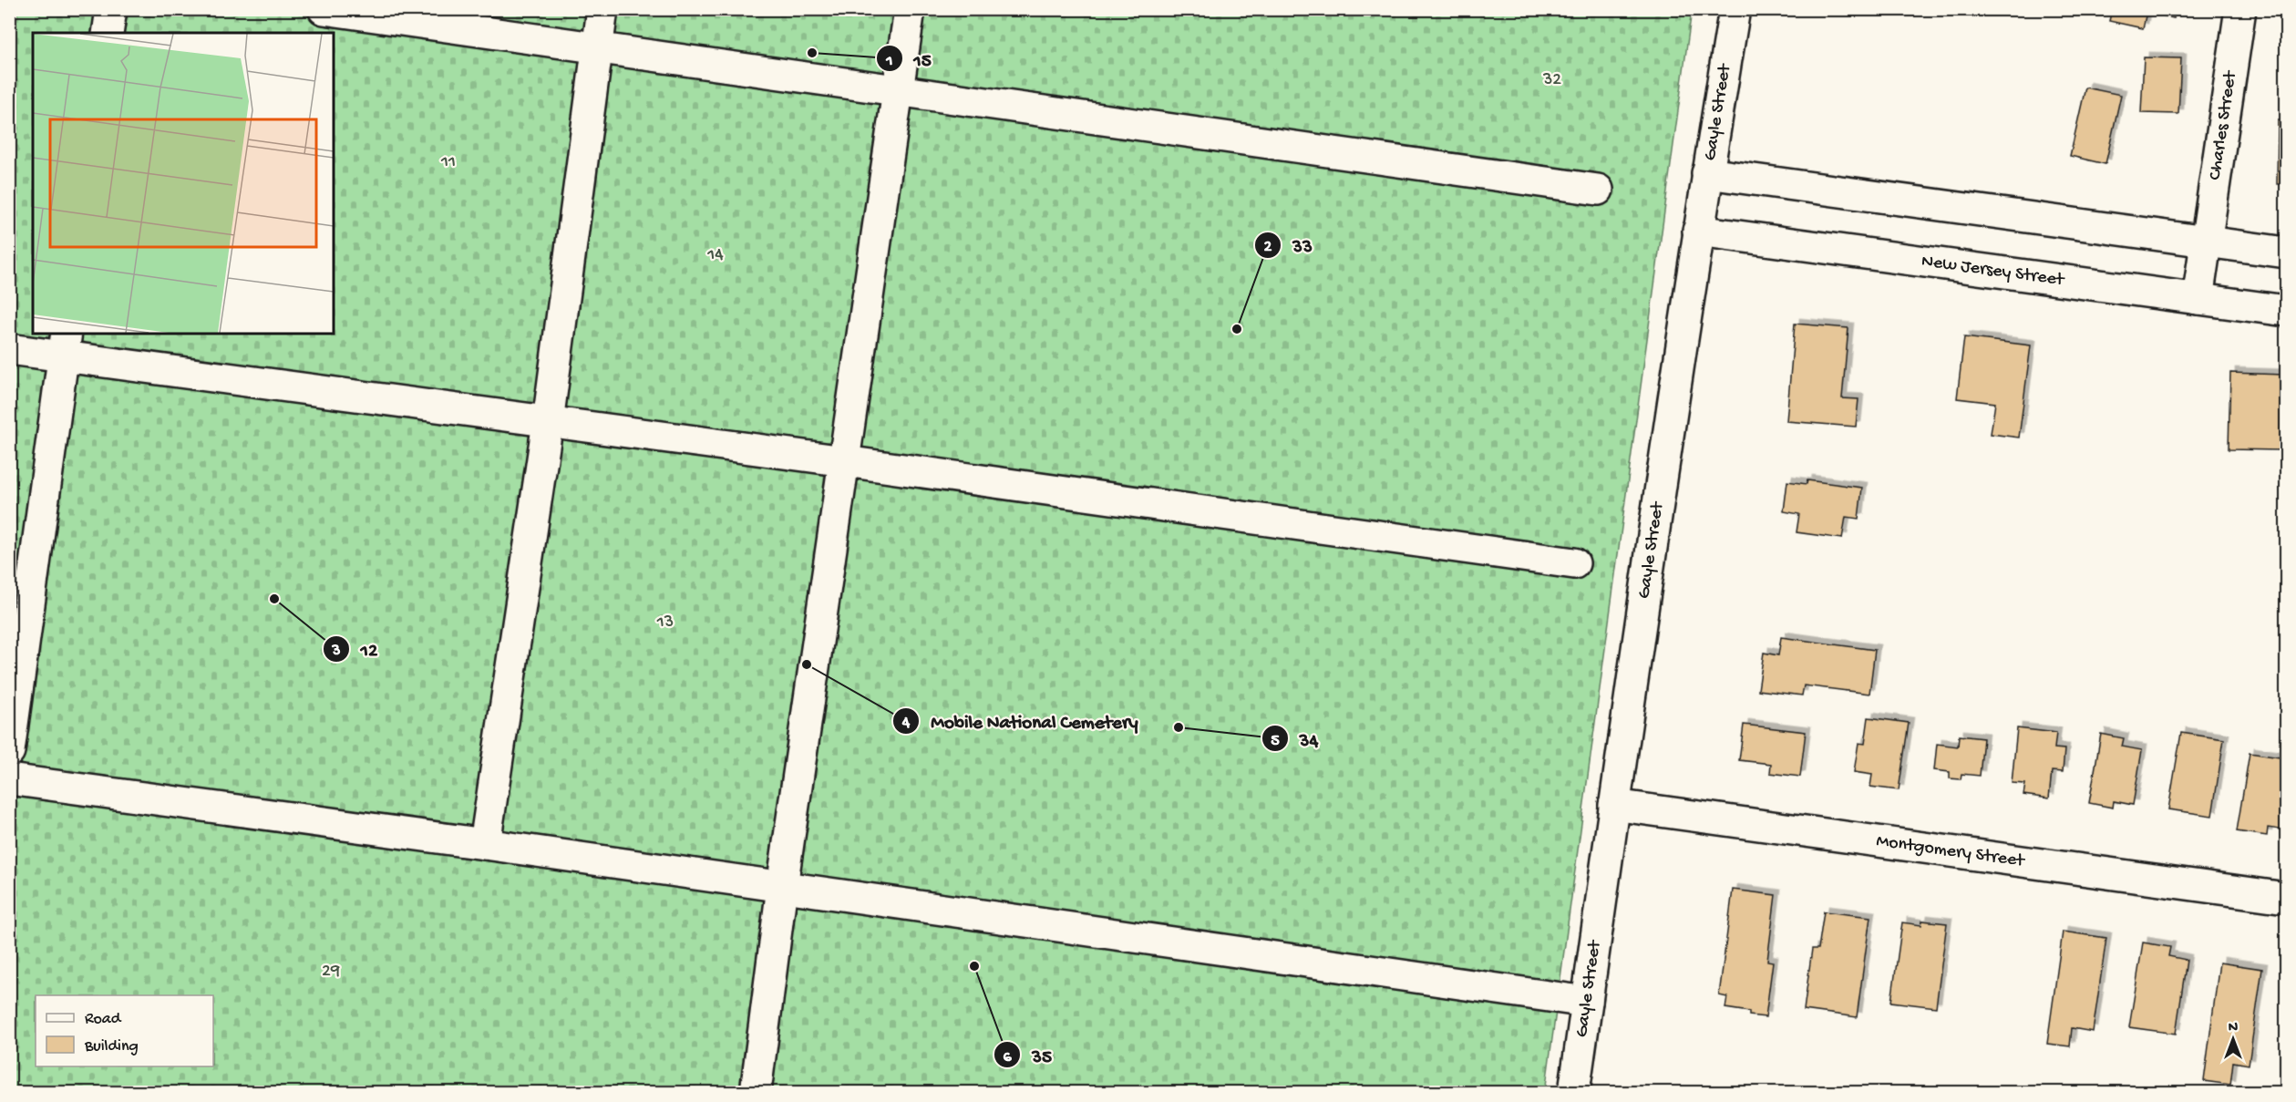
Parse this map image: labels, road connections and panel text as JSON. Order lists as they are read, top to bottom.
{
  "streets": {
    "street": [
      "Gayle Street",
      "Charles Street",
      "New Jersey Street",
      "Montgomery Street"
    ]
  },
  "crossings": [
    ["Gayle Street", "New Jersey Street"],
    ["Gayle Street", "Montgomery Street"],
    ["Charles Street", "New Jersey Street"]
  ],
  "parks": [
    "32",
    "11",
    "14",
    "13",
    "29"
  ],
  "places": [
    "15",
    "33",
    "12",
    "Mobile National Cemetery",
    "34",
    "35"
  ],
  "legend": ["Road", "Building"],
  "north": "top"
}
